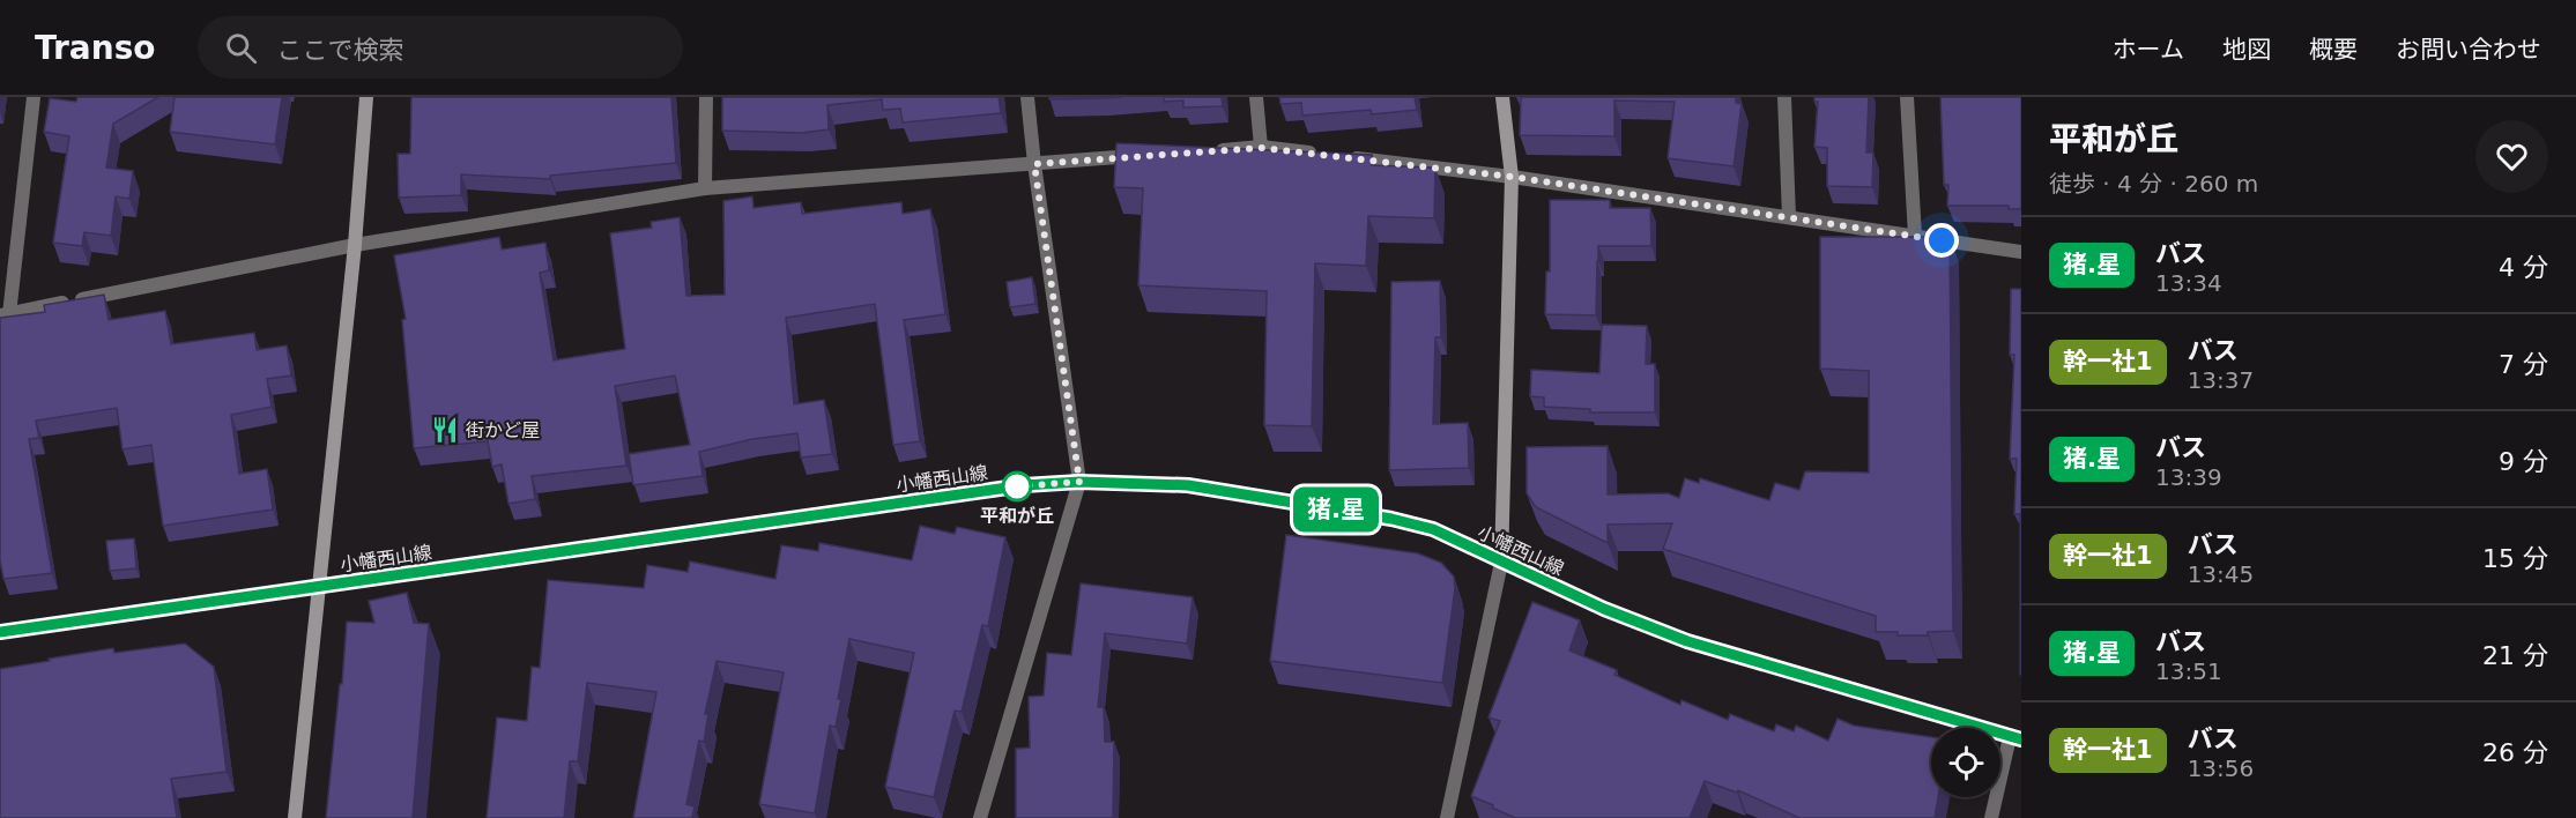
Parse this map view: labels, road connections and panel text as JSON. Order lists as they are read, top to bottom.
{
  "streets": {
    "street": ["小幡西山線"]
  },
  "places": {
    "restaurant": ["街かど屋"],
    "other": ["平和が丘"]
  },
  "lines": ["bus line 猪.星"],
  "page": {
    "header": "Transo",
    "search": "ここで検索",
    "nav": [
      "ホーム",
      "地図",
      "概要",
      "お問い合わせ"
    ],
    "on_map": "猪.星",
    "heading": ["平和が丘", "徒歩 · 4 分 · 260 m"],
    "list": [
      {
        "mark": "猪.星",
        "name": "バス",
        "note": "13:34",
        "value": "4 分"
      },
      {
        "mark": "幹一社1",
        "name": "バス",
        "note": "13:37",
        "value": "7 分"
      },
      {
        "mark": "猪.星",
        "name": "バス",
        "note": "13:39",
        "value": "9 分"
      },
      {
        "mark": "幹一社1",
        "name": "バス",
        "note": "13:45",
        "value": "15 分"
      },
      {
        "mark": "猪.星",
        "name": "バス",
        "note": "13:51",
        "value": "21 分"
      },
      {
        "mark": "幹一社1",
        "name": "バス",
        "note": "13:56",
        "value": "26 分"
      }
    ]
  }
}
